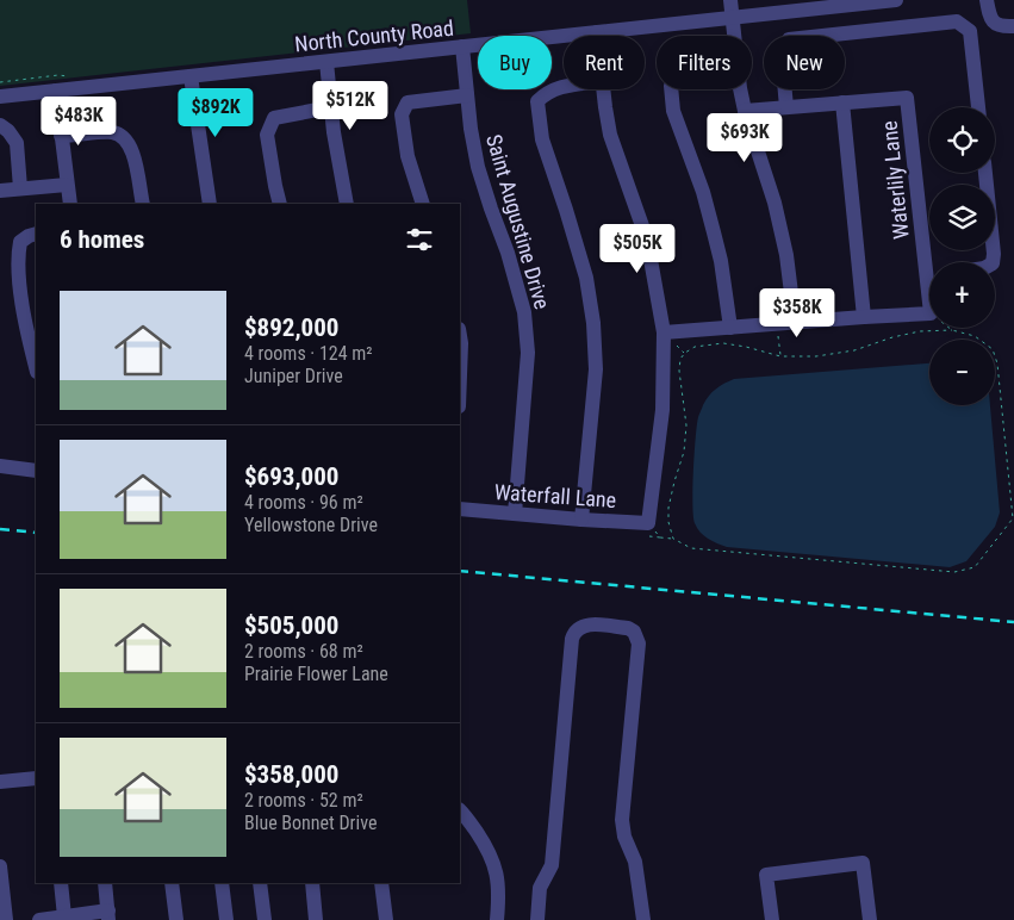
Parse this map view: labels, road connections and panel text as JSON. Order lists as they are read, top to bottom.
{
  "streets": {
    "street": [
      "North County Road",
      "Waterlily Lane",
      "Saint Augustine Drive",
      "Waterfall Lane"
    ]
  },
  "crossings": [
    ["North County Road", "Saint Augustine Drive"],
    ["Saint Augustine Drive", "Waterfall Lane"]
  ],
  "page": {
    "chip": [
      "Buy",
      "Rent",
      "Filters",
      "New"
    ],
    "price": [
      "$512K",
      "$892K",
      "$483K",
      "$693K",
      "$505K",
      "$358K"
    ],
    "map_buttons": ["+", "−"],
    "heading": "6 homes",
    "list": [
      {
        "name": "$892,000",
        "note": "4 rooms · 124 m² · Juniper Drive"
      },
      {
        "name": "$693,000",
        "note": "4 rooms · 96 m² · Yellowstone Drive"
      },
      {
        "name": "$505,000",
        "note": "2 rooms · 68 m² · Prairie Flower Lane"
      },
      {
        "name": "$358,000",
        "note": "2 rooms · 52 m² · Blue Bonnet Drive"
      }
    ]
  }
}
